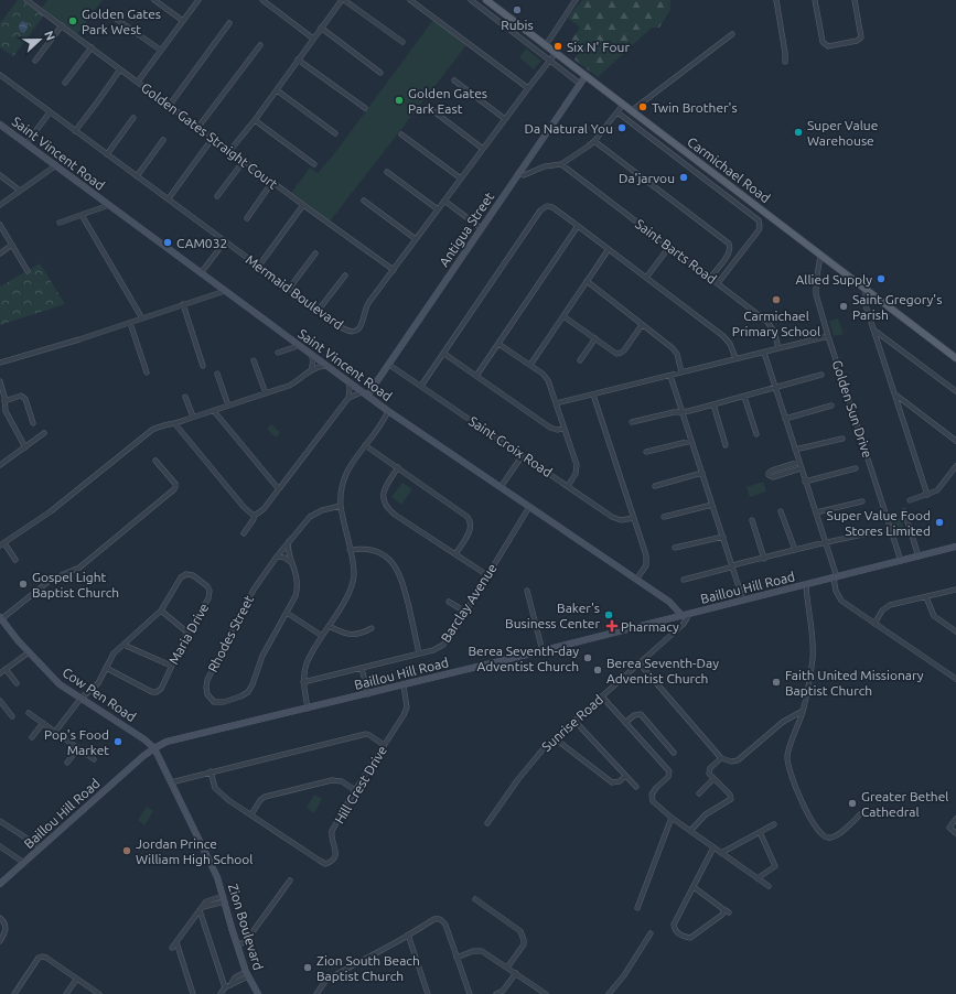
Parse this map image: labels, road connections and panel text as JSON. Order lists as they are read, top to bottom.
{
  "streets": {
    "main road": [
      "Saint Vincent Road",
      "Carmichael Road",
      "Antigua Street",
      "Baillou Hill Road",
      "Cow Pen Road",
      "Zion Boulevard"
    ],
    "street": [
      "Golden Gates Straight Court",
      "Saint Barts Road",
      "Mermaid Boulevard",
      "Golden Sun Drive",
      "Saint Croix Road",
      "Barclay Avenue",
      "Maria Drive",
      "Rhodes Street",
      "Sunrise Road",
      "Hill Crest Drive"
    ]
  },
  "crossings": [
    ["Golden Gates Straight Court", "Mermaid Boulevard"],
    ["Saint Vincent Road", "Antigua Street"],
    ["Saint Vincent Road", "Baillou Hill Road"],
    ["Saint Vincent Road", "Barclay Avenue"],
    ["Saint Vincent Road", "Sunrise Road"],
    ["Carmichael Road", "Antigua Street"],
    ["Carmichael Road", "Mermaid Boulevard"],
    ["Carmichael Road", "Golden Sun Drive"],
    ["Antigua Street", "Saint Croix Road"],
    ["Golden Sun Drive", "Baillou Hill Road"],
    ["Baillou Hill Road", "Cow Pen Road"],
    ["Baillou Hill Road", "Sunrise Road"],
    ["Baillou Hill Road", "Hill Crest Drive"],
    ["Baillou Hill Road", "Zion Boulevard"],
    ["Maria Drive", "Cow Pen Road"],
    ["Cow Pen Road", "Zion Boulevard"]
  ],
  "places": {
    "other": [
      "Rubis",
      "Golden Gates Park West",
      "Six N' Four",
      "Golden Gates Park East",
      "Twin Brother's",
      "Da Natural You",
      "Super Value Warehouse",
      "Da'jarvou",
      "CAM032",
      "Allied Supply",
      "Carmichael Primary School",
      "Saint Gregory's Parish",
      "Super Value Food Stores Limited",
      "Gospel Light Baptist Church",
      "Baker's Business Center",
      "Berea Seventh-day Adventist Church",
      "Berea Seventh-Day Adventist Church",
      "Faith United Missionary Baptist Church",
      "Pop's Food Market",
      "Greater Bethel Cathedral",
      "Jordan Prince William High School",
      "Zion South Beach Baptist Church"
    ],
    "health": ["Pharmacy"]
  },
  "north": "right"
}
